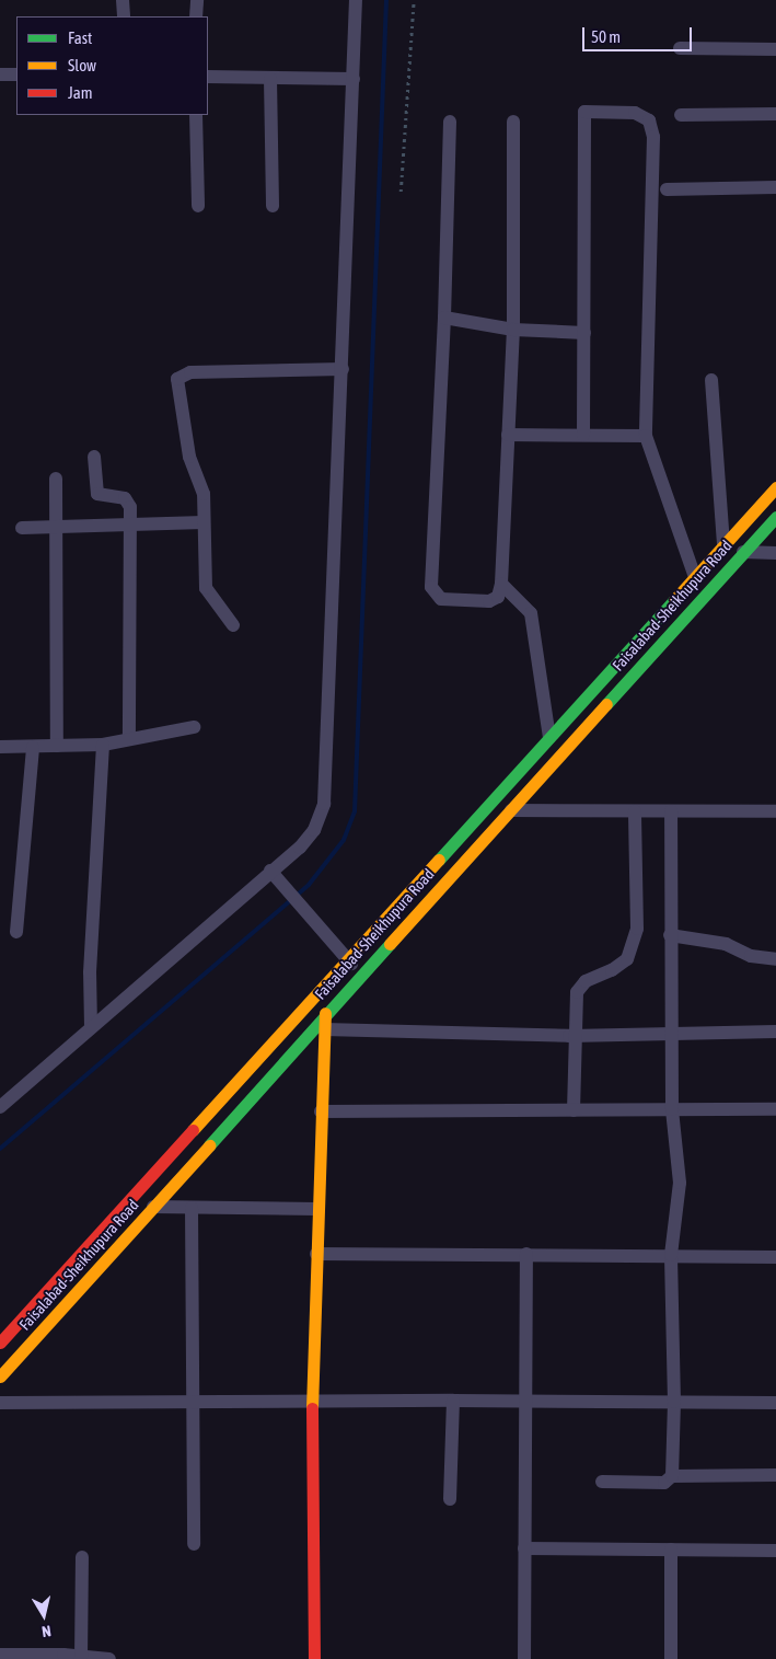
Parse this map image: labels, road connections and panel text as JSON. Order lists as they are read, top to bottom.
{
  "streets": {
    "main road": ["Faisalabad-Sheikhupura Road"]
  },
  "legend": ["Fast", "Slow", "Jam"],
  "scale_bar": "50 m",
  "north": "bottom"
}
